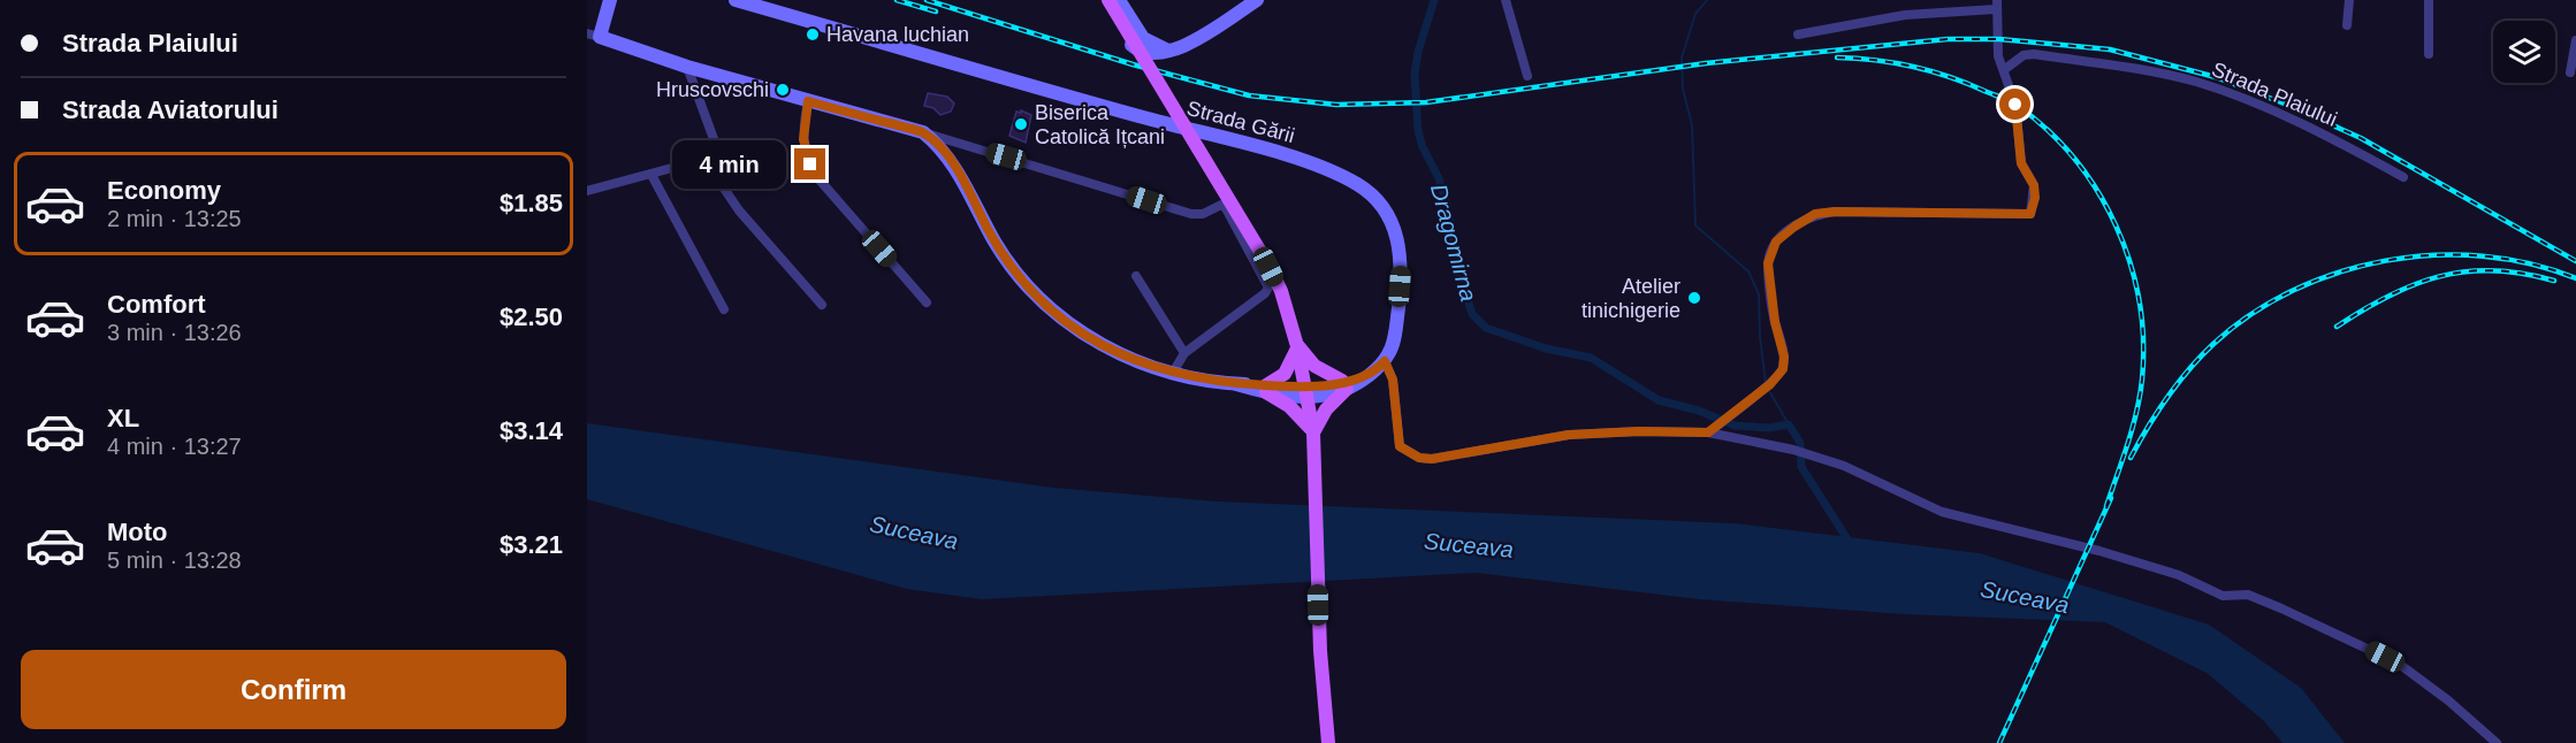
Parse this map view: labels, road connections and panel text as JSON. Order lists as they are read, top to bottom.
{
  "streets": {
    "street": ["Strada Plaiului", "Strada Gării"]
  },
  "water": ["Dragomirna", "Suceava"],
  "places": [
    "Havana luchian",
    "Hruscovschi",
    "Biserica Catolică Ițcani",
    "Atelier tinichigerie"
  ],
  "page": {
    "banner": ["Strada Plaiului", "Strada Aviatorului"],
    "bubble": "4 min",
    "list": [
      {
        "name": "Economy",
        "note": "2 min · 13:25",
        "value": "$1.85"
      },
      {
        "name": "Comfort",
        "note": "3 min · 13:26",
        "value": "$2.50"
      },
      {
        "name": "XL",
        "note": "4 min · 13:27",
        "value": "$3.14"
      },
      {
        "name": "Moto",
        "note": "5 min · 13:28",
        "value": "$3.21"
      }
    ],
    "buttons": "Confirm"
  }
}
